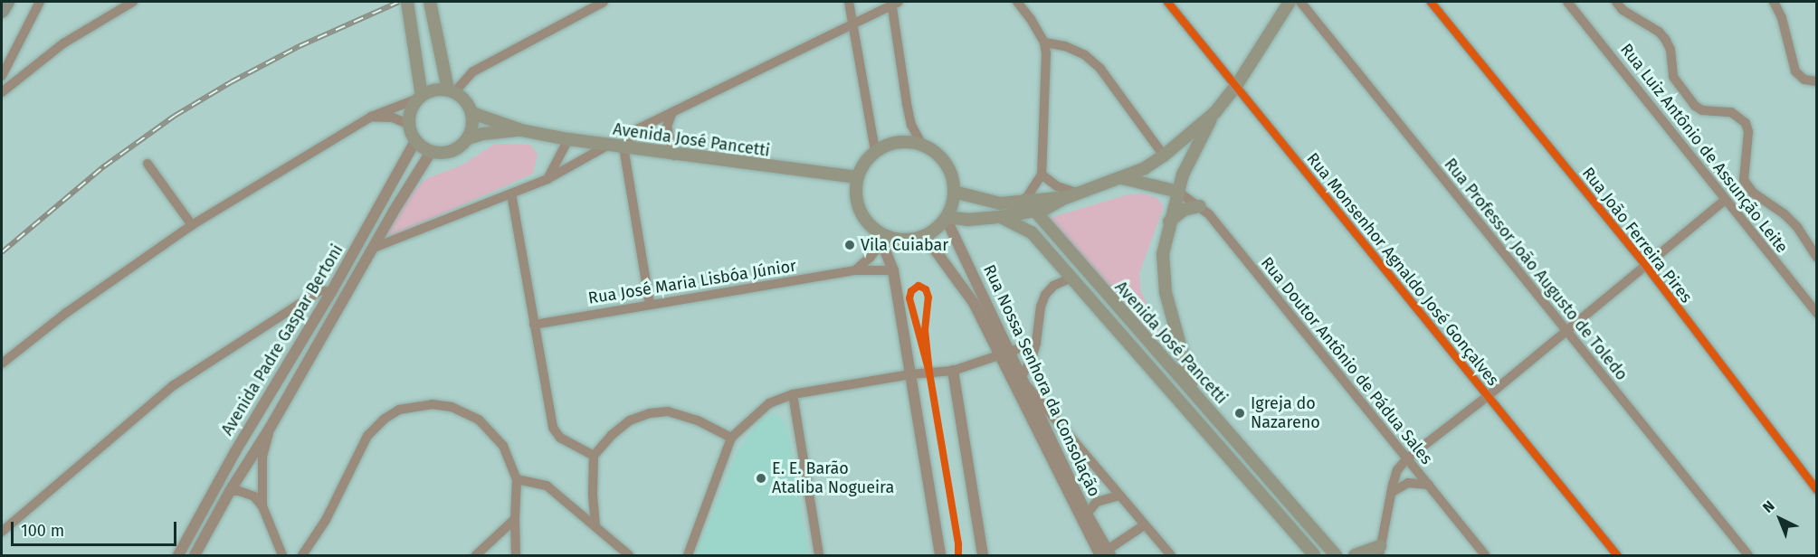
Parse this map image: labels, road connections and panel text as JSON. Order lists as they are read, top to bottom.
{
  "streets": {
    "main road": ["Avenida José Pancetti"],
    "street": [
      "Rua Luiz Antônio de Assunção Leite",
      "Rua João Ferreira Pires",
      "Rua Monsenhor Agnaldo José Gonçalves",
      "Rua Professor João Augusto de Toledo",
      "Rua José Maria Lisbóa Júnior",
      "Avenida Padre Gaspar Bertoni",
      "Rua Doutor Antônio de Pádua Sales",
      "Rua Nossa Senhora da Consolação"
    ]
  },
  "crossings": [
    ["Avenida José Pancetti", "Avenida Padre Gaspar Bertoni"],
    ["Avenida José Pancetti", "Rua Nossa Senhora da Consolação"]
  ],
  "places": ["Vila Cuiabar", "Igreja do Nazareno", "E. E. Barão Ataliba Nogueira"],
  "scale_bar": "100 m",
  "north": "top left"
}
